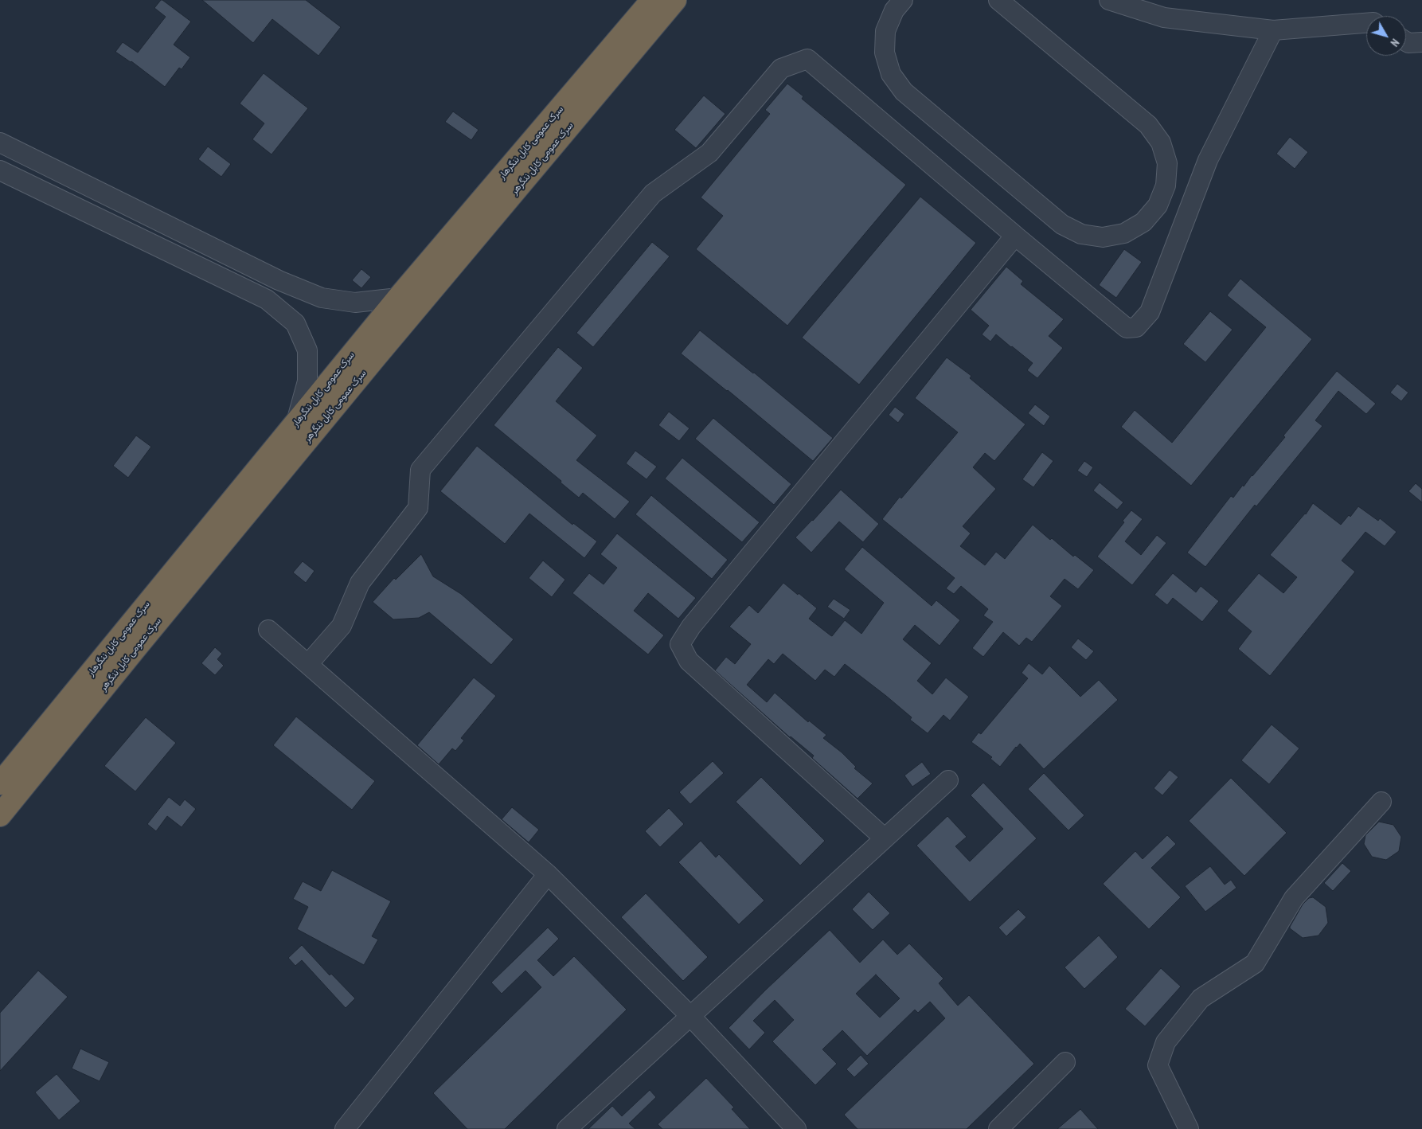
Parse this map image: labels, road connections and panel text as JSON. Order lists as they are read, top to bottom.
{
  "streets": {
    "highway": ["سرک عمومی کابل ننگرهار", "سرک عمومی کابل ننگرهر"]
  },
  "north": "bottom right"
}
